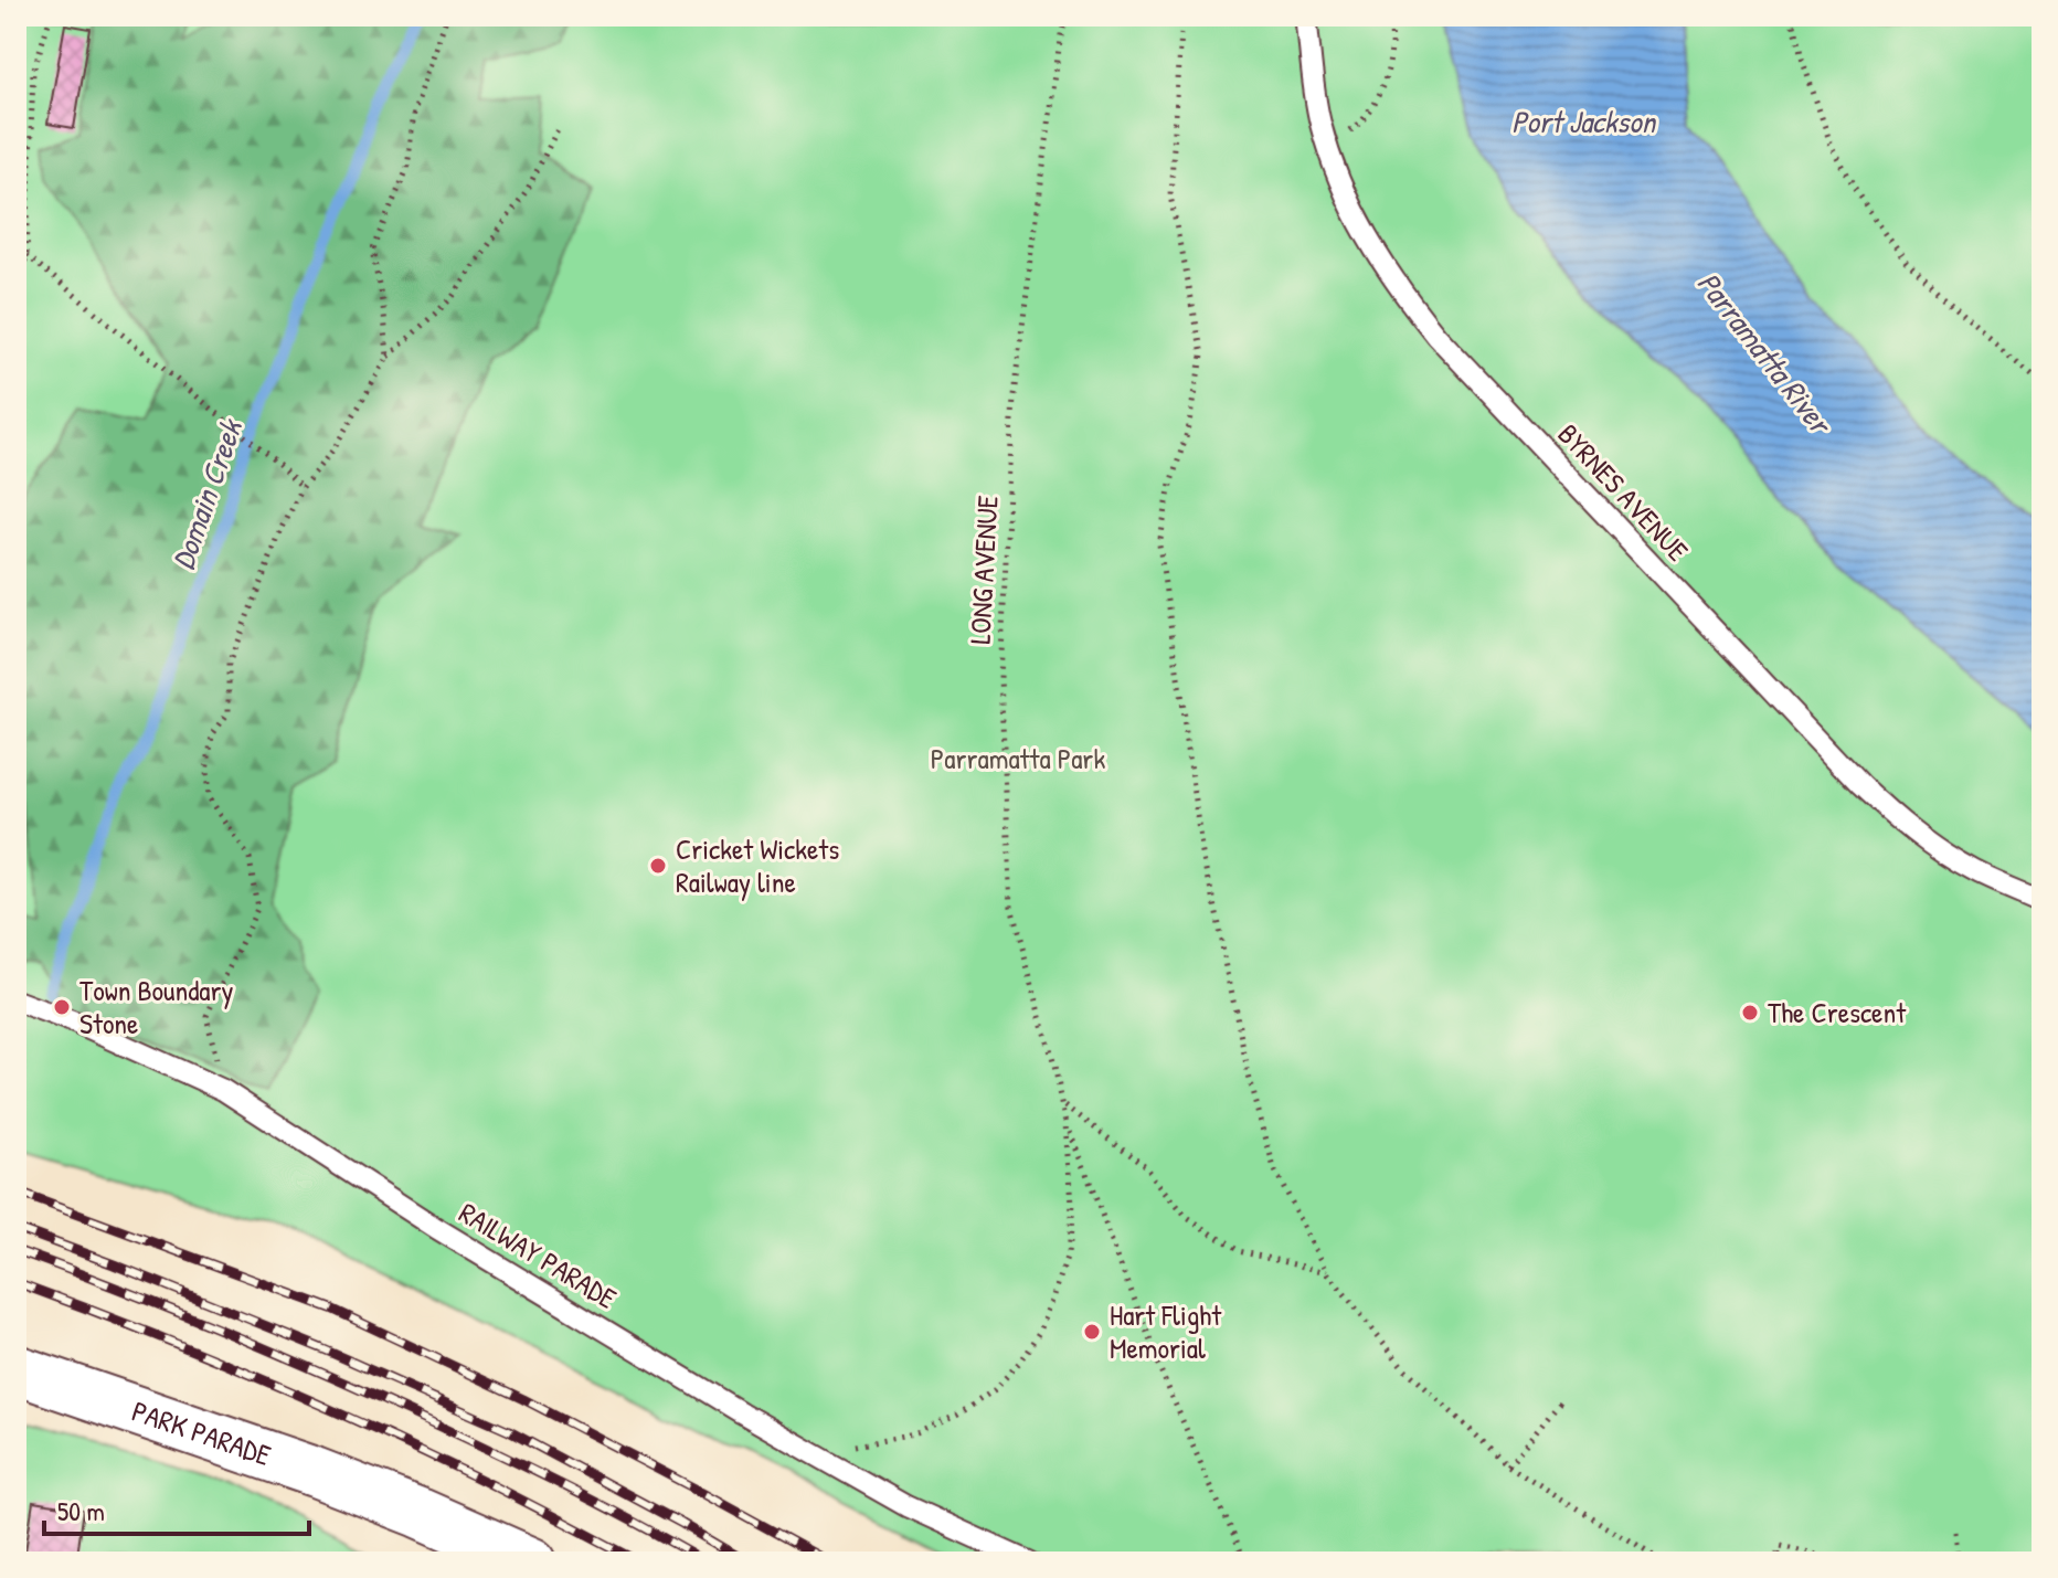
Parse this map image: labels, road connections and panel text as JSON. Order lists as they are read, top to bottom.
{
  "streets": {
    "street": ["PARK PARADE"],
    "lane": ["BYRNES AVENUE", "RAILWAY PARADE"],
    "path": ["LONG AVENUE"]
  },
  "water": ["Port Jackson", "Parramatta River", "Domain Creek"],
  "parks": ["Parramatta Park"],
  "places": [
    "Cricket Wickets Railway line",
    "Town Boundary Stone",
    "The Crescent",
    "Hart Flight Memorial"
  ],
  "scale_bar": "50 m"
}
